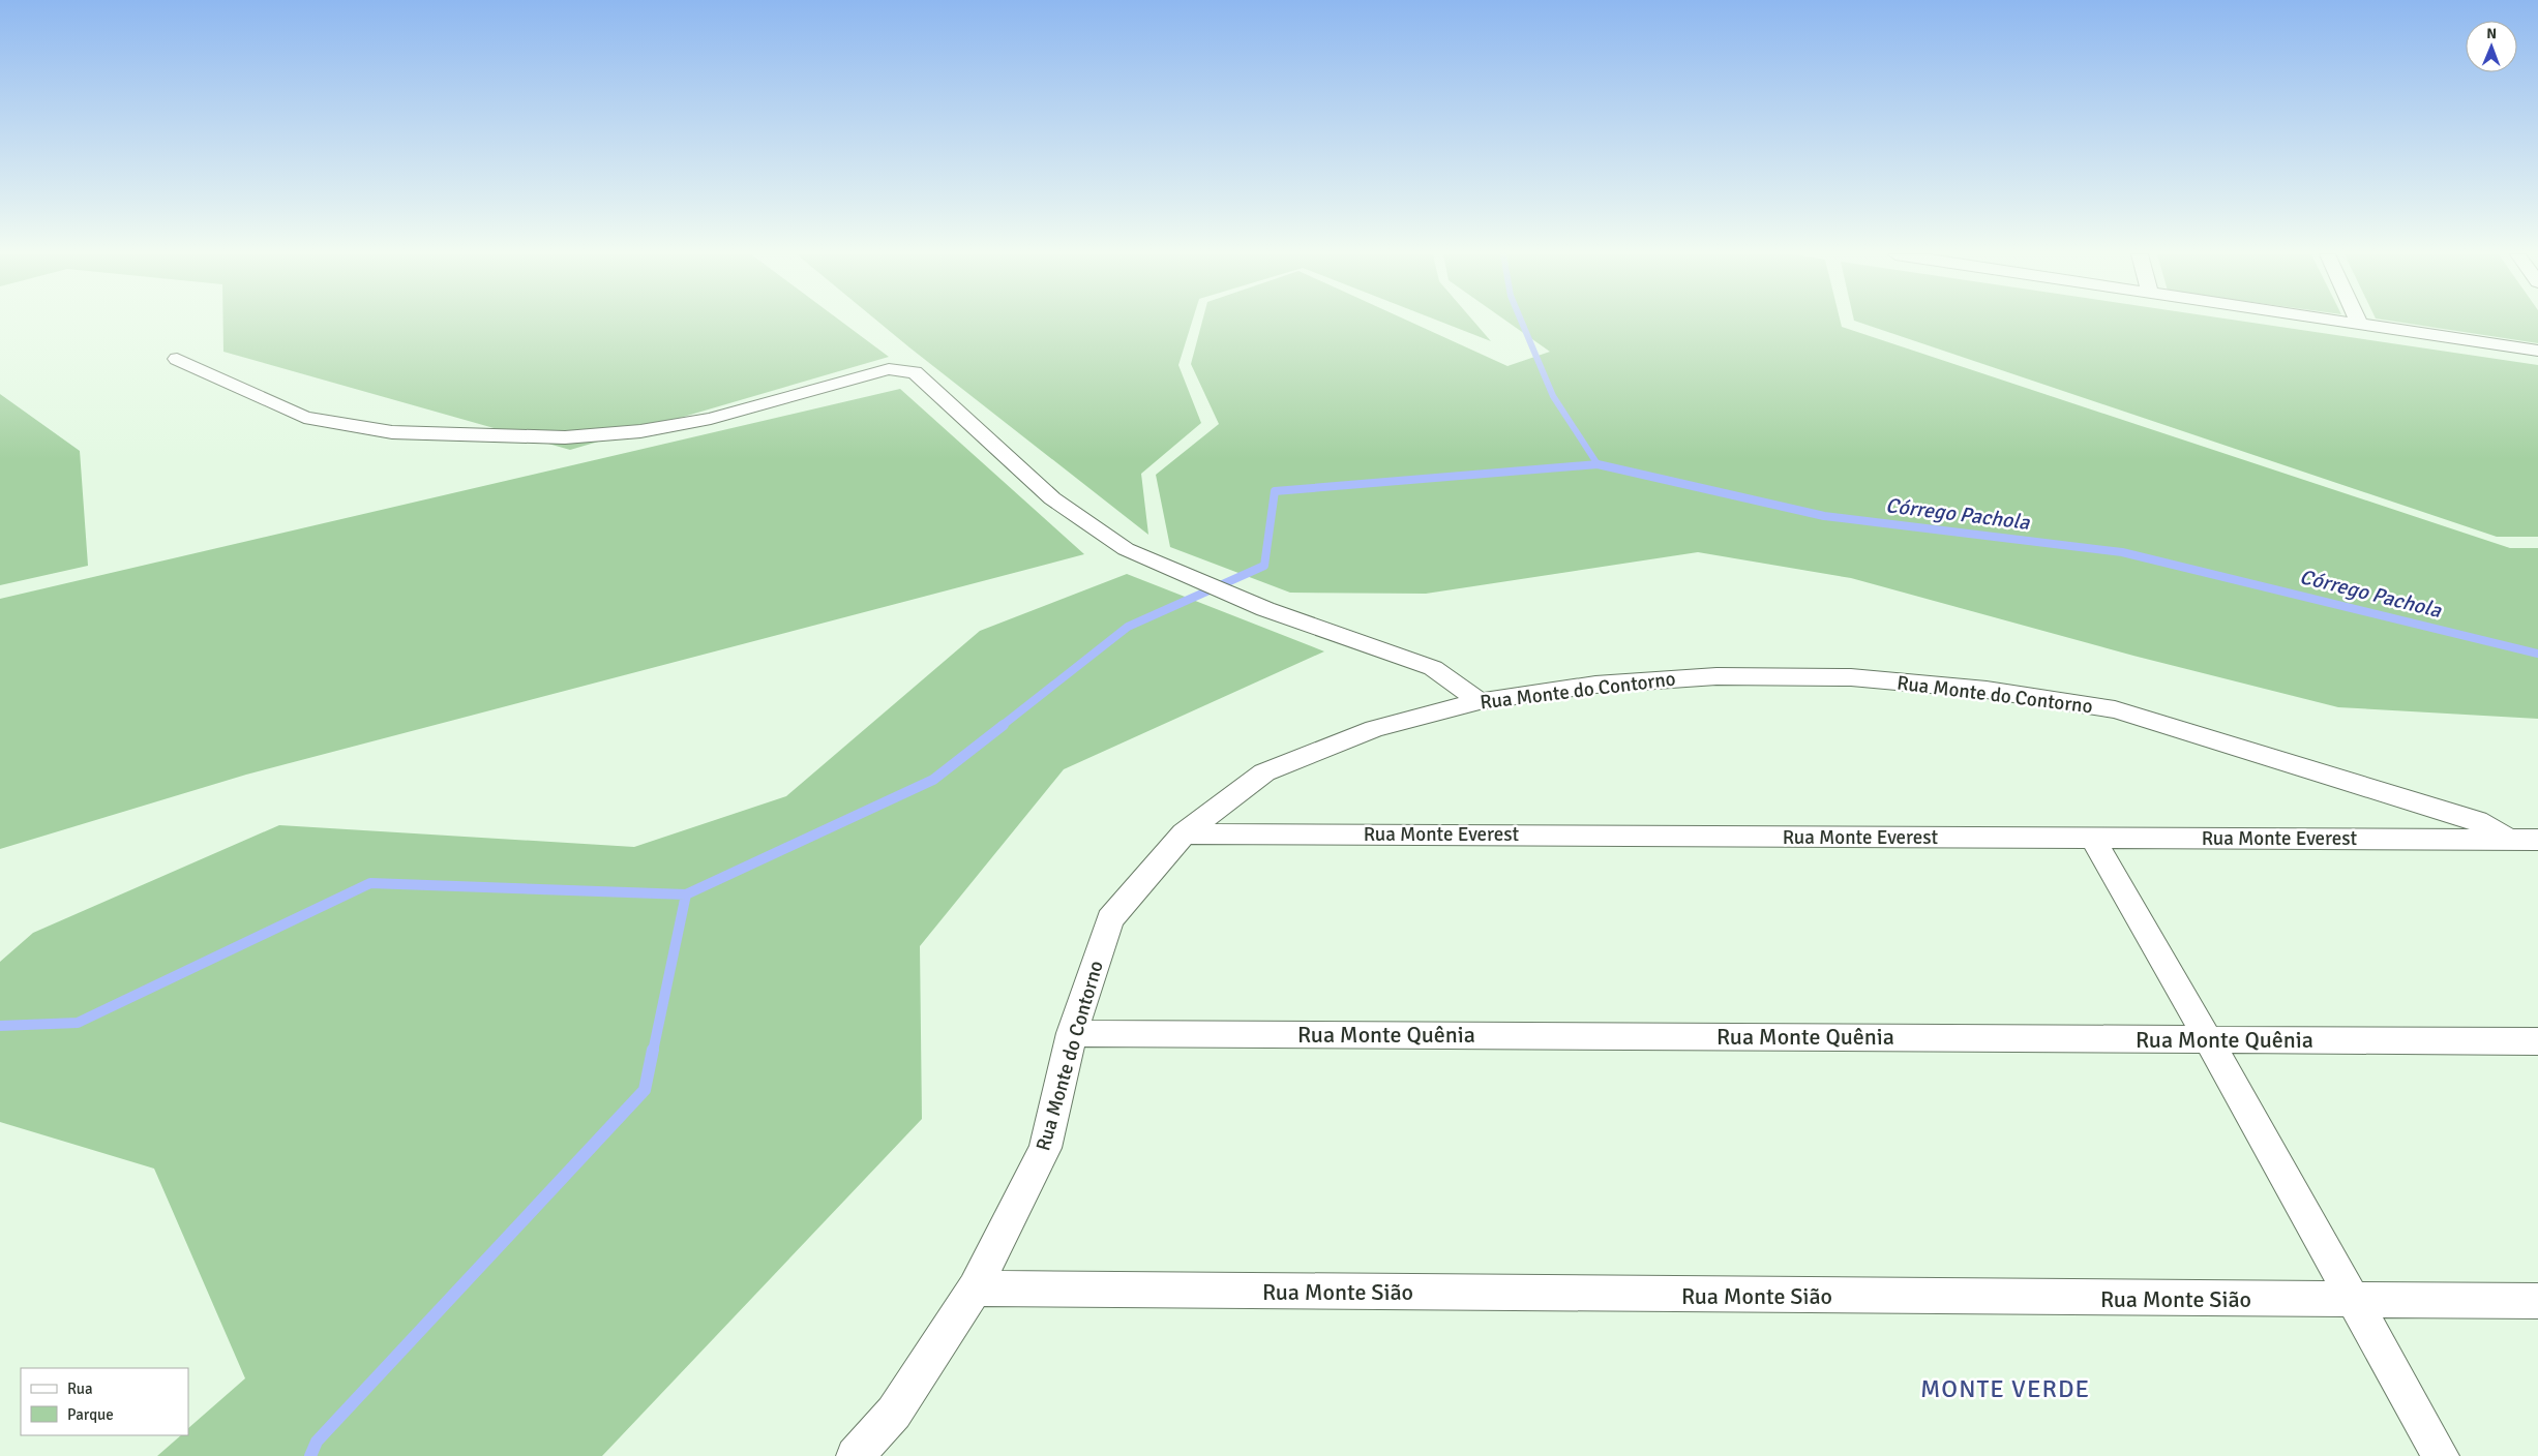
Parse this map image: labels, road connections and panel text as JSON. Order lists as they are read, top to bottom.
{
  "streets": {
    "street": [
      "Rua Monte do Contorno",
      "Rua Monte Everest",
      "Rua Monte Quênia",
      "Rua Monte Sião"
    ]
  },
  "crossings": [
    ["Rua Monte do Contorno", "Rua Monte Everest"],
    ["Rua Monte do Contorno", "Rua Monte Quênia"],
    ["Rua Monte do Contorno", "Rua Monte Sião"]
  ],
  "districts": ["MONTE VERDE"],
  "water": ["Córrego Pachola"],
  "legend": ["Rua", "Parque"],
  "north": "top"
}
